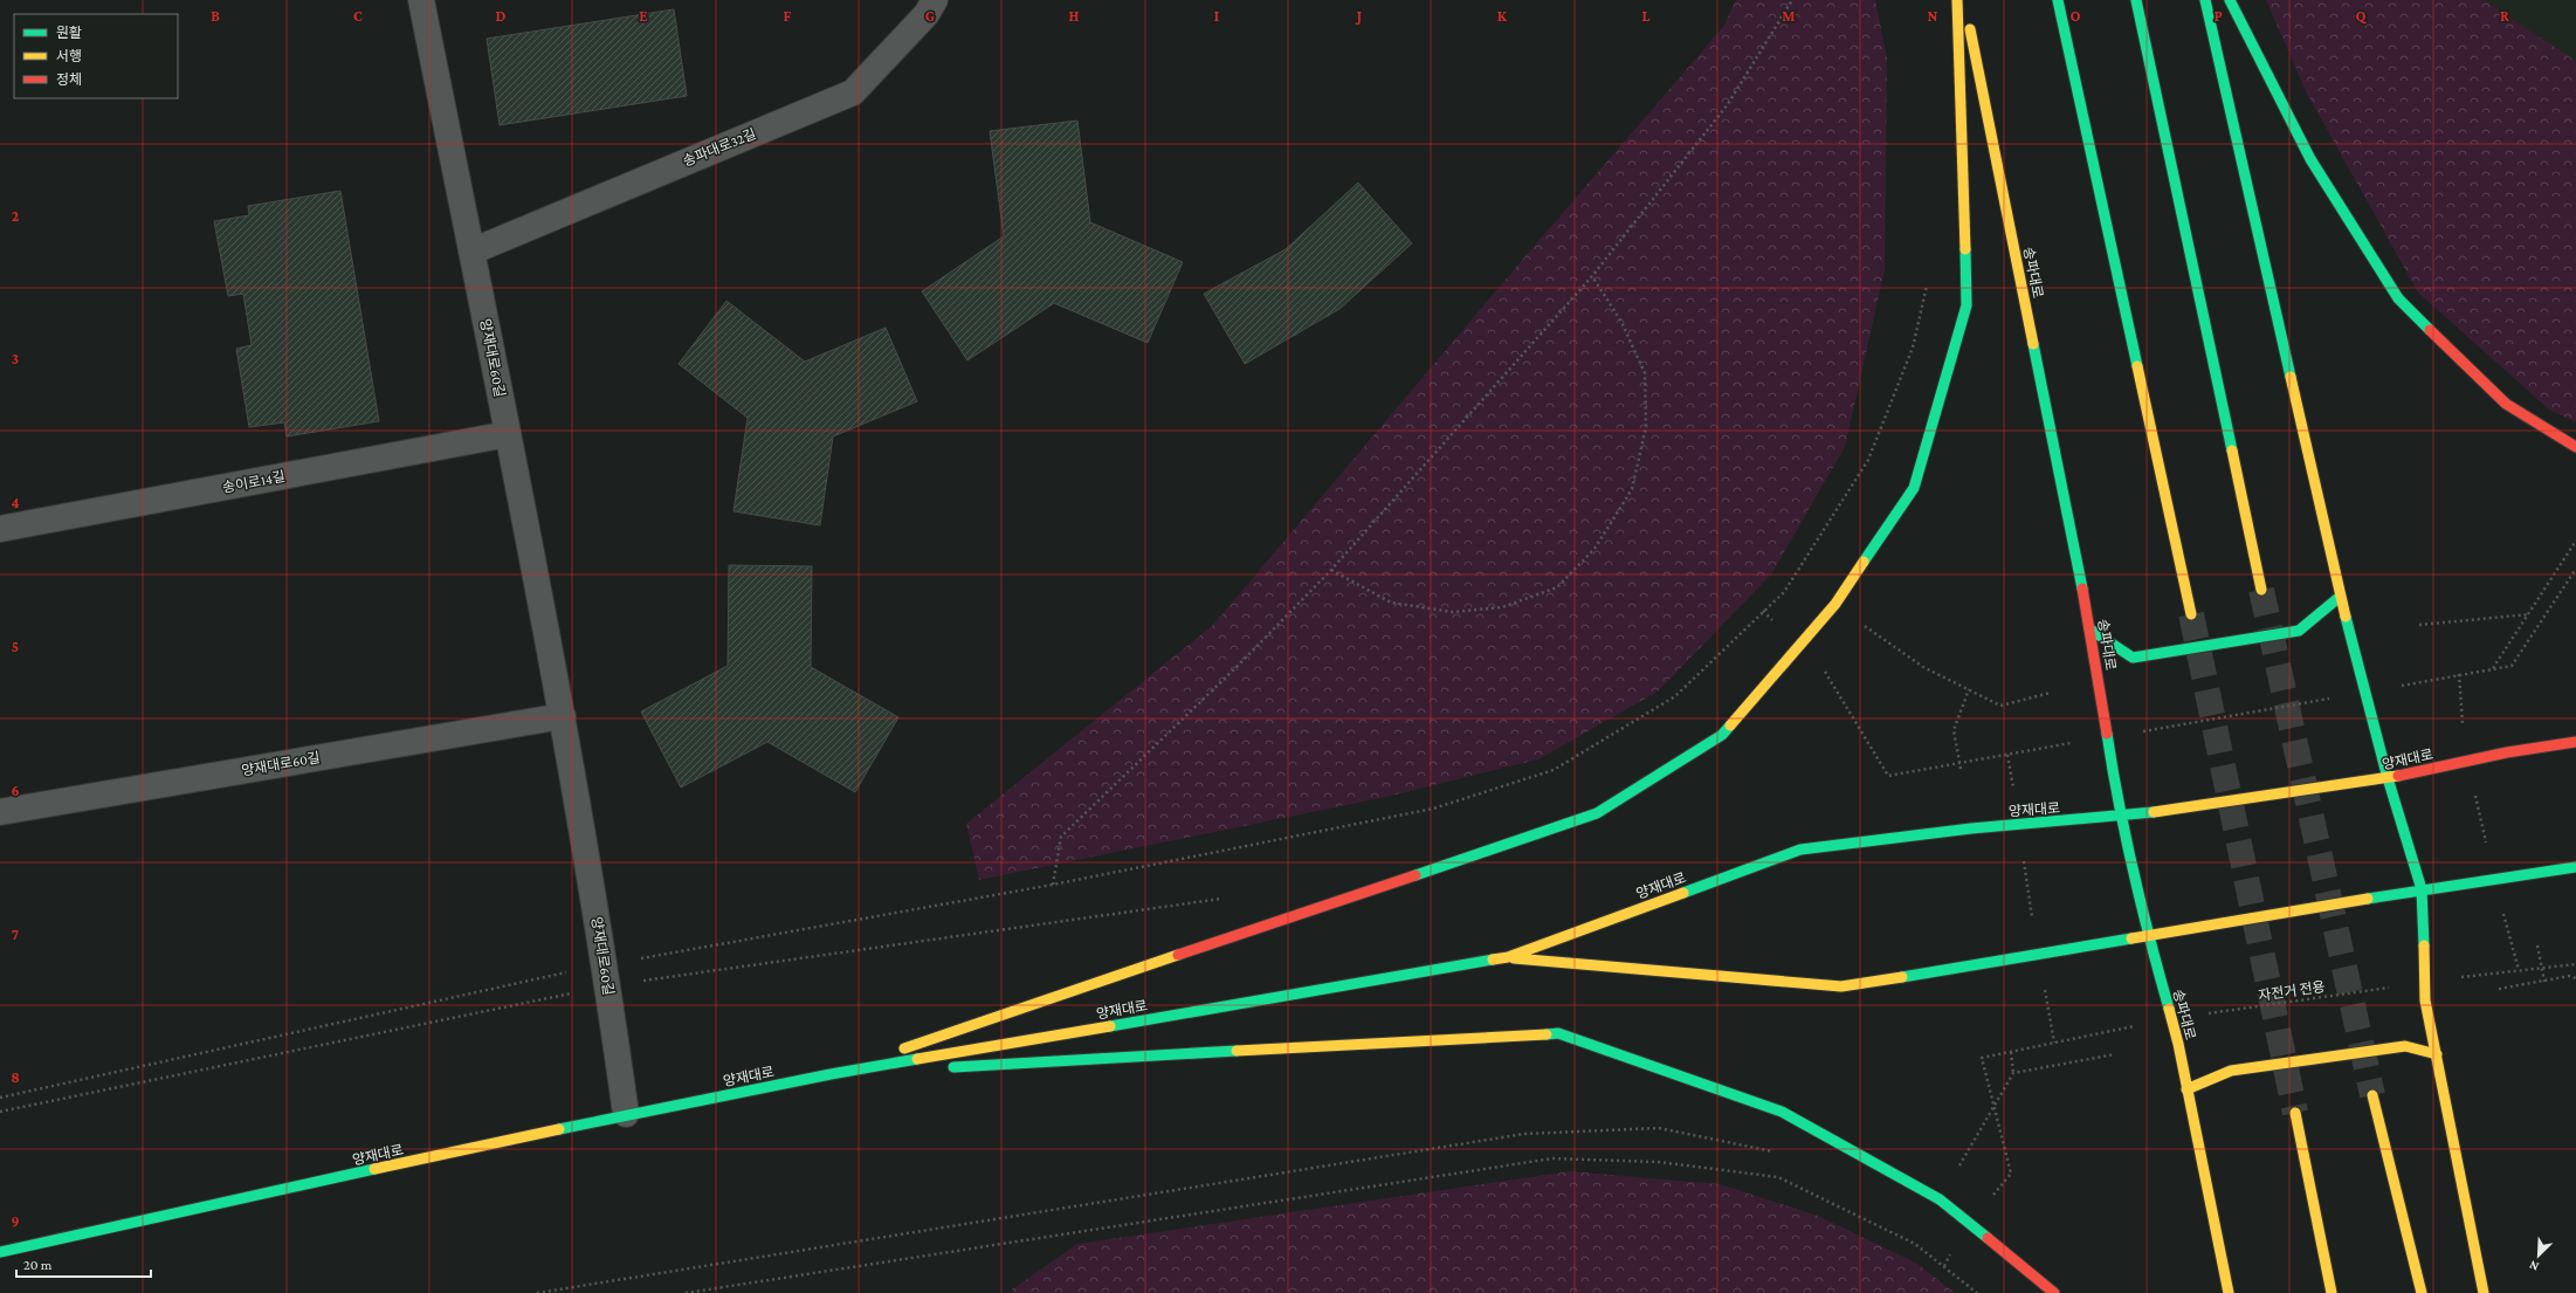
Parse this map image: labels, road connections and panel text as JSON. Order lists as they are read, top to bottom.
{
  "streets": {
    "main road": ["송파대로", "양재대로"],
    "street": ["송파대로32길", "양재대로60길", "송이로14길"],
    "path": ["자전거 전용"]
  },
  "crossings": [
    ["송파대로32길", "양재대로60길"],
    ["송파대로", "양재대로"],
    ["송파대로", "자전거 전용"],
    ["양재대로60길", "송이로14길"],
    ["양재대로60길", "양재대로"]
  ],
  "legend": ["원활", "서행", "정체"],
  "scale_bar": "20 m",
  "north": "bottom left",
  "grid": {
    "columns": [
      "B",
      "C",
      "D",
      "E",
      "F",
      "G",
      "H",
      "I",
      "J",
      "K",
      "L",
      "M",
      "N",
      "O",
      "P",
      "Q",
      "R"
    ],
    "rows": [
      "2",
      "3",
      "4",
      "5",
      "6",
      "7",
      "8",
      "9"
    ]
  }
}
